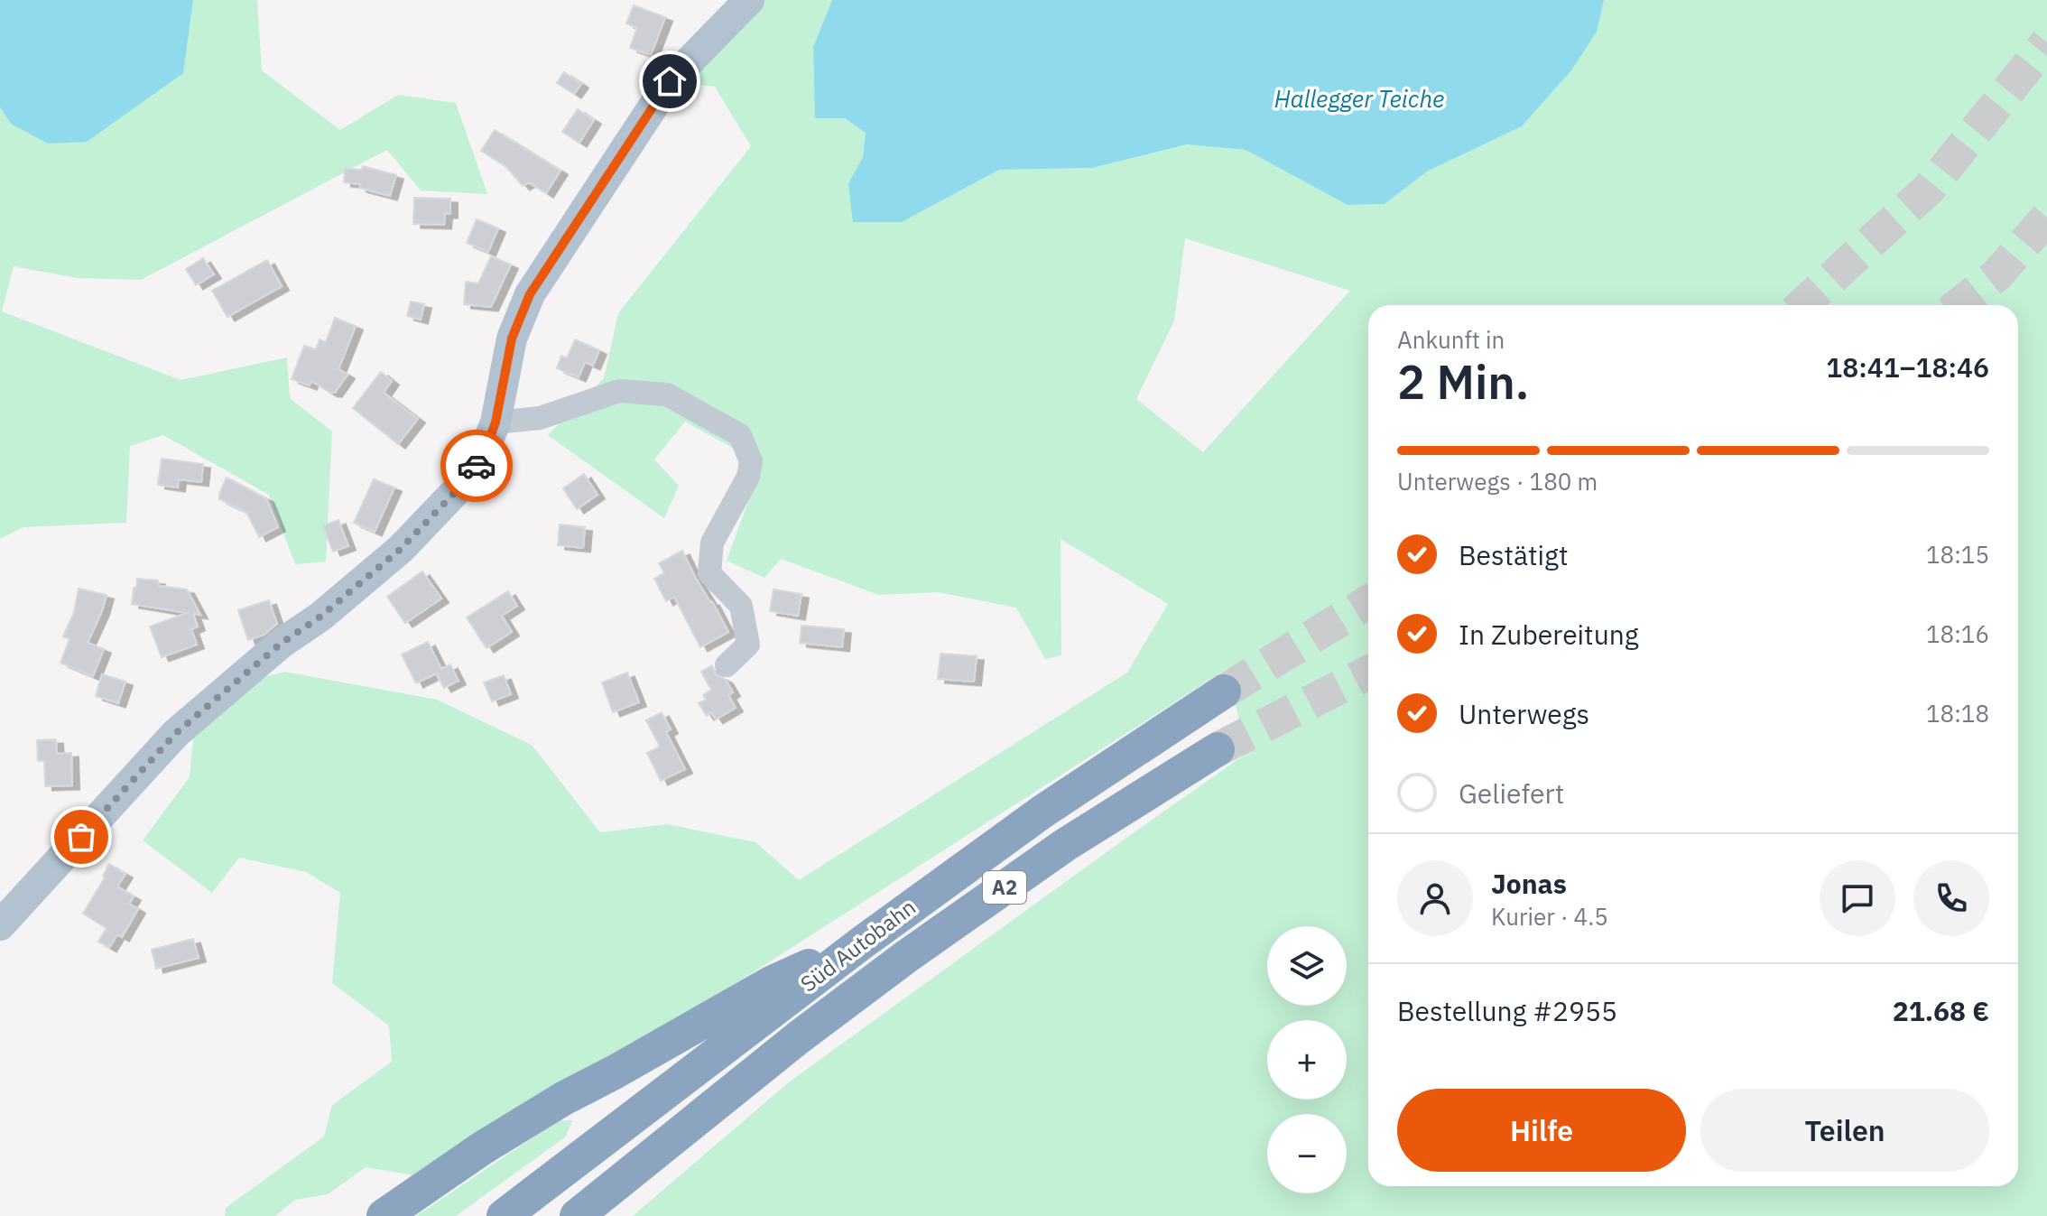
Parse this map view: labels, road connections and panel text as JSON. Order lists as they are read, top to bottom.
{
  "streets": {
    "highway": ["A2", "Süd Autobahn"]
  },
  "water": ["Hallegger Teiche"],
  "page": {
    "heading": ["2 Min.", "Ankunft in", "18:41–18:46"],
    "panel": [
      "Jonas",
      "Kurier · 4.5",
      "Bestellung #2955",
      "21.68 €"
    ],
    "bar": "Unterwegs · 180 m",
    "list": [
      ["Bestätigt", "18:15"],
      ["In Zubereitung", "18:16"],
      ["Unterwegs", "18:18"],
      "Geliefert"
    ],
    "map_buttons": ["+", "−"],
    "buttons": ["Hilfe", "Teilen"]
  }
}
